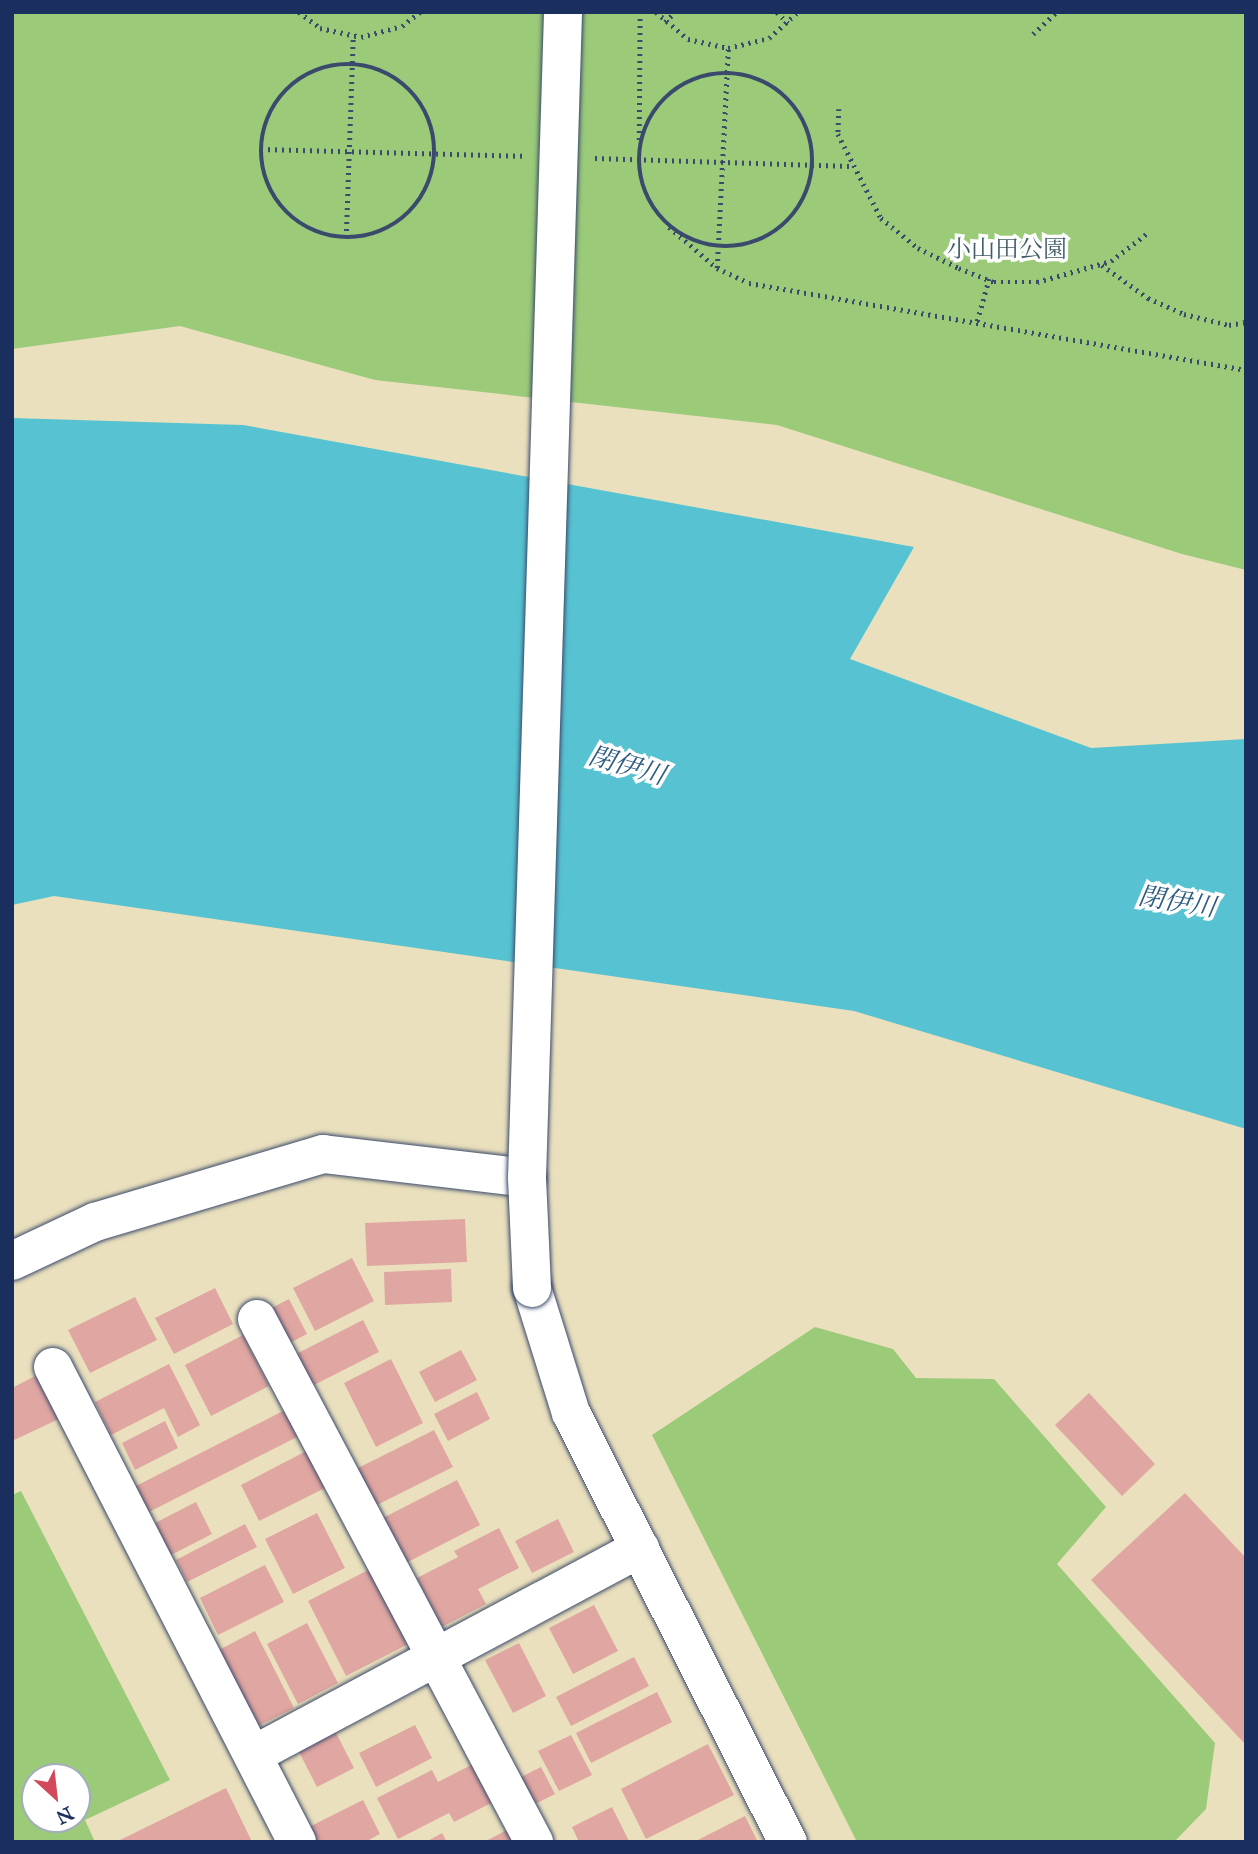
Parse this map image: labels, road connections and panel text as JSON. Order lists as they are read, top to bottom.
{
  "water": ["閉伊川"],
  "parks": ["小山田公園"],
  "north": "bottom right"
}
